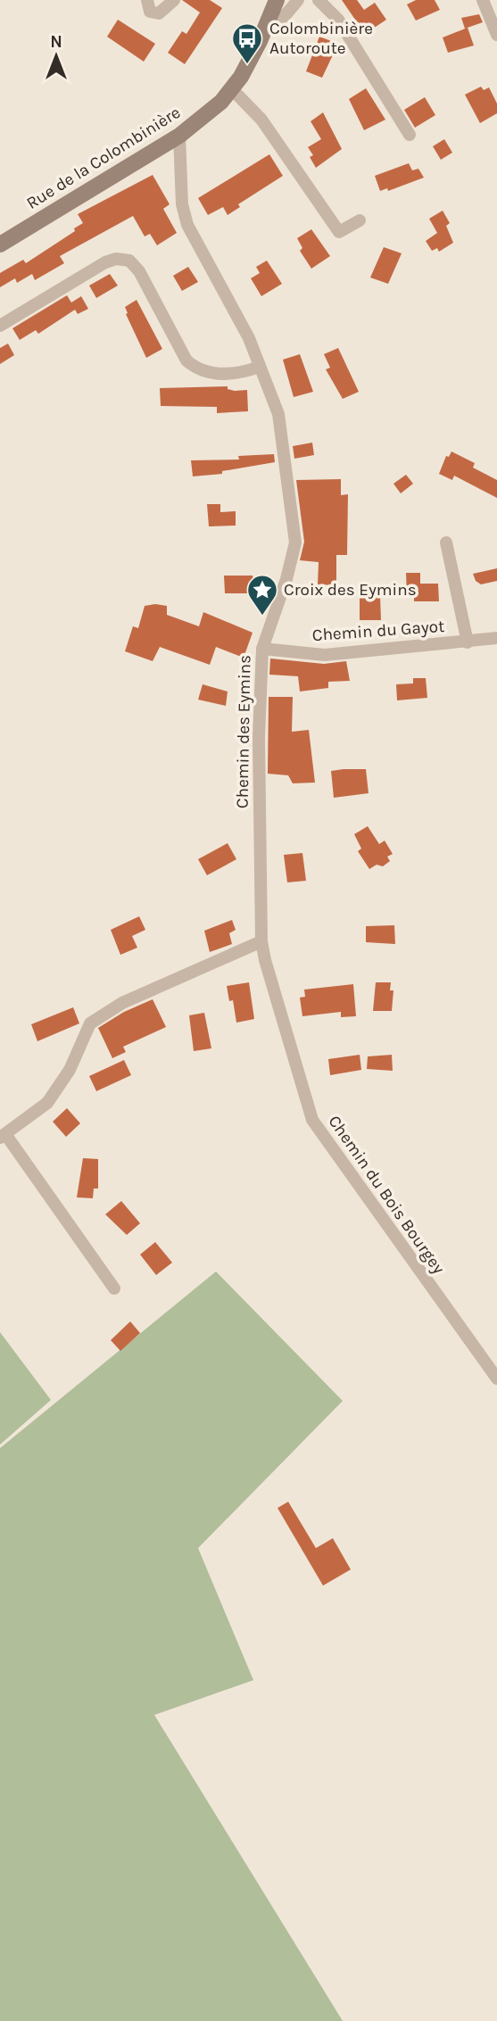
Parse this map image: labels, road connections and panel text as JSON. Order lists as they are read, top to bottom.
{
  "streets": {
    "street": [
      "Rue de la Colombinière",
      "Chemin du Gayot",
      "Chemin des Eymins",
      "Chemin du Bois Bourgey"
    ]
  },
  "crossings": [
    ["Rue de la Colombinière", "Chemin des Eymins"],
    ["Chemin du Gayot", "Chemin des Eymins"],
    ["Chemin des Eymins", "Chemin du Bois Bourgey"]
  ],
  "places": {
    "bus stop": ["Colombinière Autoroute"],
    "place": ["Croix des Eymins"]
  },
  "north": "top"
}
